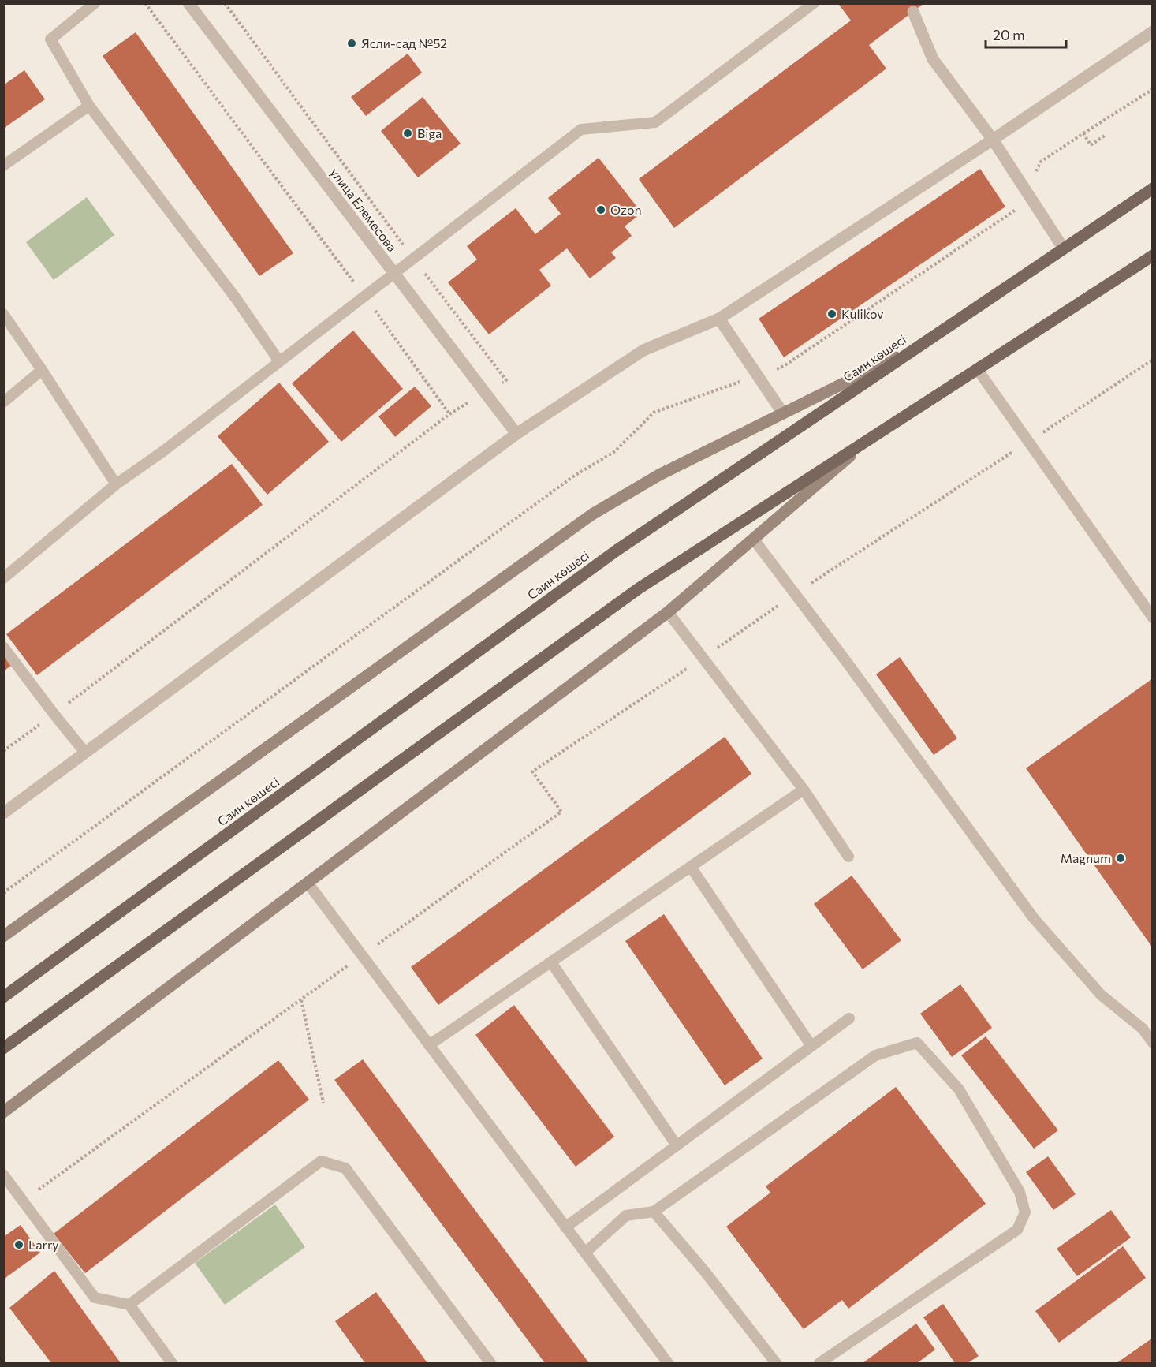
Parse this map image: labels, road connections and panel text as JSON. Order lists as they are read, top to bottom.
{
  "streets": {
    "main road": ["Саин көшесі"],
    "street": ["улица Елемесова"]
  },
  "places": [
    "Ясли-сад №52",
    "Biga",
    "Ozon",
    "Kulikov",
    "Magnum",
    "Larry"
  ],
  "scale_bar": "20 m"
}
